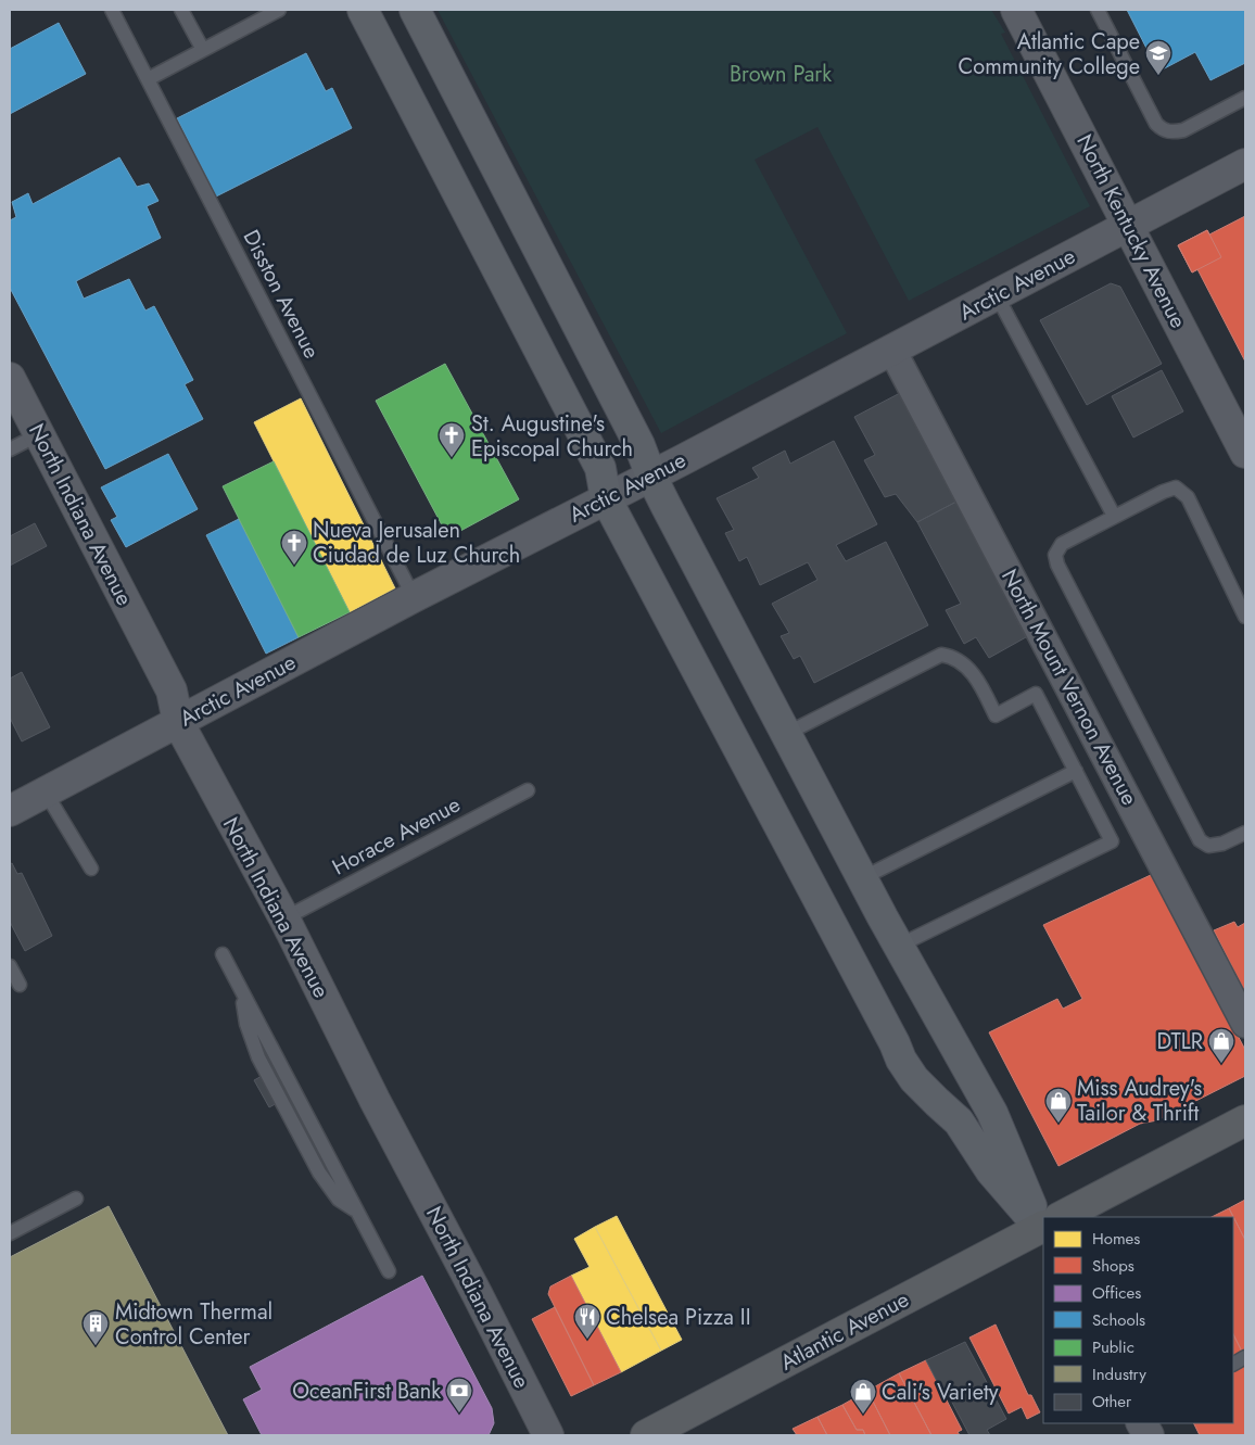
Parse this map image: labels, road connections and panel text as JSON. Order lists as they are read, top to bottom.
{
  "streets": {
    "highway": ["Atlantic Avenue"],
    "street": [
      "North Kentucky Avenue",
      "Arctic Avenue",
      "North Indiana Avenue",
      "North Mount Vernon Avenue"
    ],
    "lane": ["Disston Avenue", "Horace Avenue"]
  },
  "crossings": [
    ["North Kentucky Avenue", "Arctic Avenue"],
    ["Arctic Avenue", "Disston Avenue"],
    ["Arctic Avenue", "North Indiana Avenue"],
    ["Arctic Avenue", "North Mount Vernon Avenue"],
    ["North Indiana Avenue", "Horace Avenue"]
  ],
  "parks": ["Brown Park"],
  "places": {
    "school or university": ["Atlantic Cape Community College"],
    "church": ["St. Augustine's Episcopal Church", "Nueva Jerusalen Ciudad de Luz Church"],
    "shop": ["DTLR", "Miss Audrey's Tailor & Thrift", "Cali's Variety"],
    "restaurant": ["Chelsea Pizza II"],
    "building": ["Midtown Thermal Control Center"],
    "bank": ["OceanFirst Bank"]
  },
  "legend": [
    "Homes",
    "Shops",
    "Offices",
    "Schools",
    "Public",
    "Industry",
    "Other"
  ]
}
